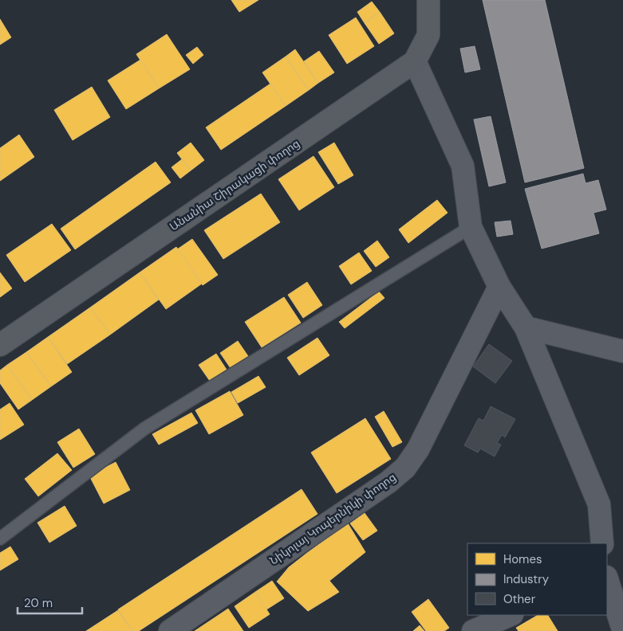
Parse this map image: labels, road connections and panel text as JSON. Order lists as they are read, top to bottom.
{
  "streets": {
    "main road": ["Անանիա Շիրակացի փողոց"],
    "street": ["Նիկոլայ Կոպերնիկի փողոց"]
  },
  "legend": ["Homes", "Industry", "Other"],
  "scale_bar": "20 m"
}
